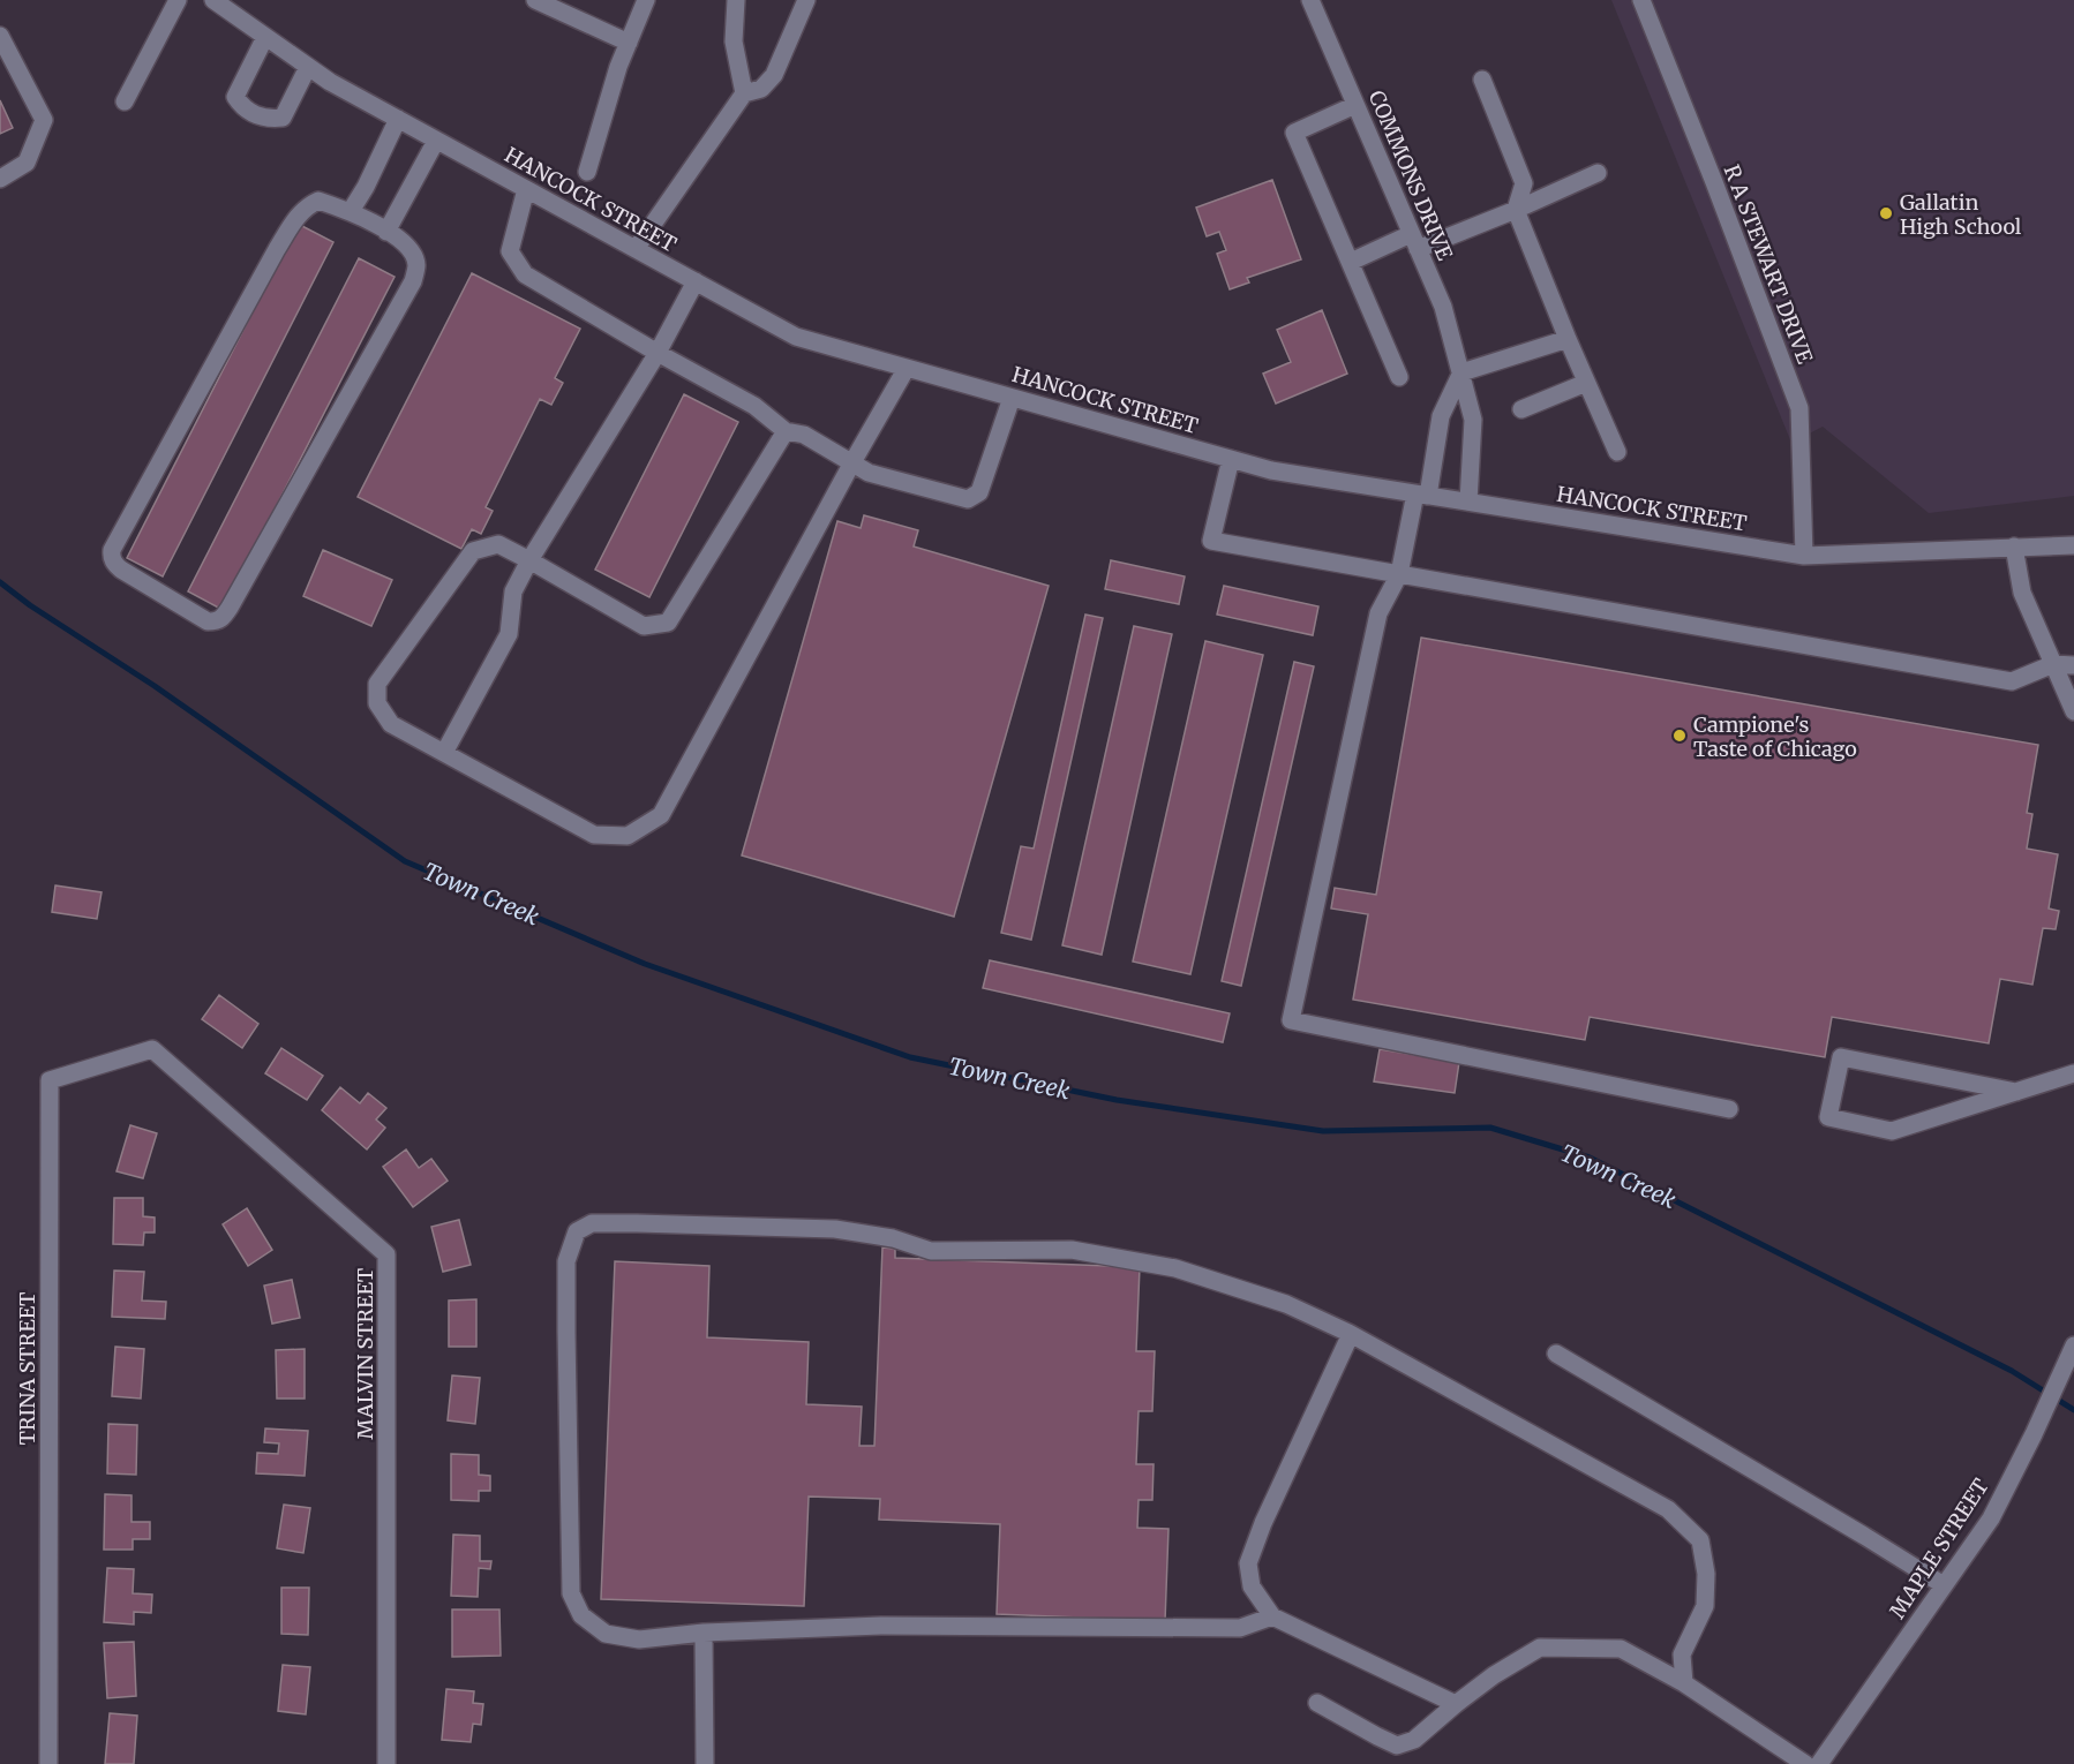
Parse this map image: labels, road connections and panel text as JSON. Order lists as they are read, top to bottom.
{
  "streets": {
    "street": [
      "COMMONS DRIVE",
      "HANCOCK STREET",
      "R A STEWART DRIVE",
      "MALVIN STREET",
      "TRINA STREET",
      "MAPLE STREET"
    ]
  },
  "crossings": [
    ["COMMONS DRIVE", "HANCOCK STREET"],
    ["HANCOCK STREET", "R A STEWART DRIVE"],
    ["MALVIN STREET", "TRINA STREET"]
  ],
  "water": ["Town Creek"],
  "places": ["Gallatin High School", "Campione's Taste of Chicago"]
}
